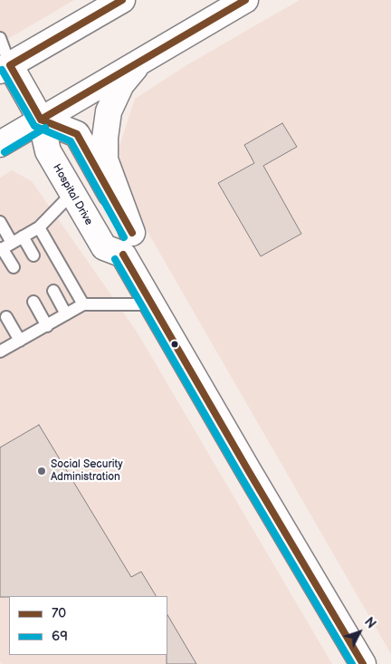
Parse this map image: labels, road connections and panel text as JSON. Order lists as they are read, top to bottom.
{
  "streets": {
    "street": ["Hospital Drive"]
  },
  "places": ["Social Security Administration"],
  "lines": ["transit line 70", "transit line 69"],
  "legend": ["70", "69"],
  "north": "top right"
}
